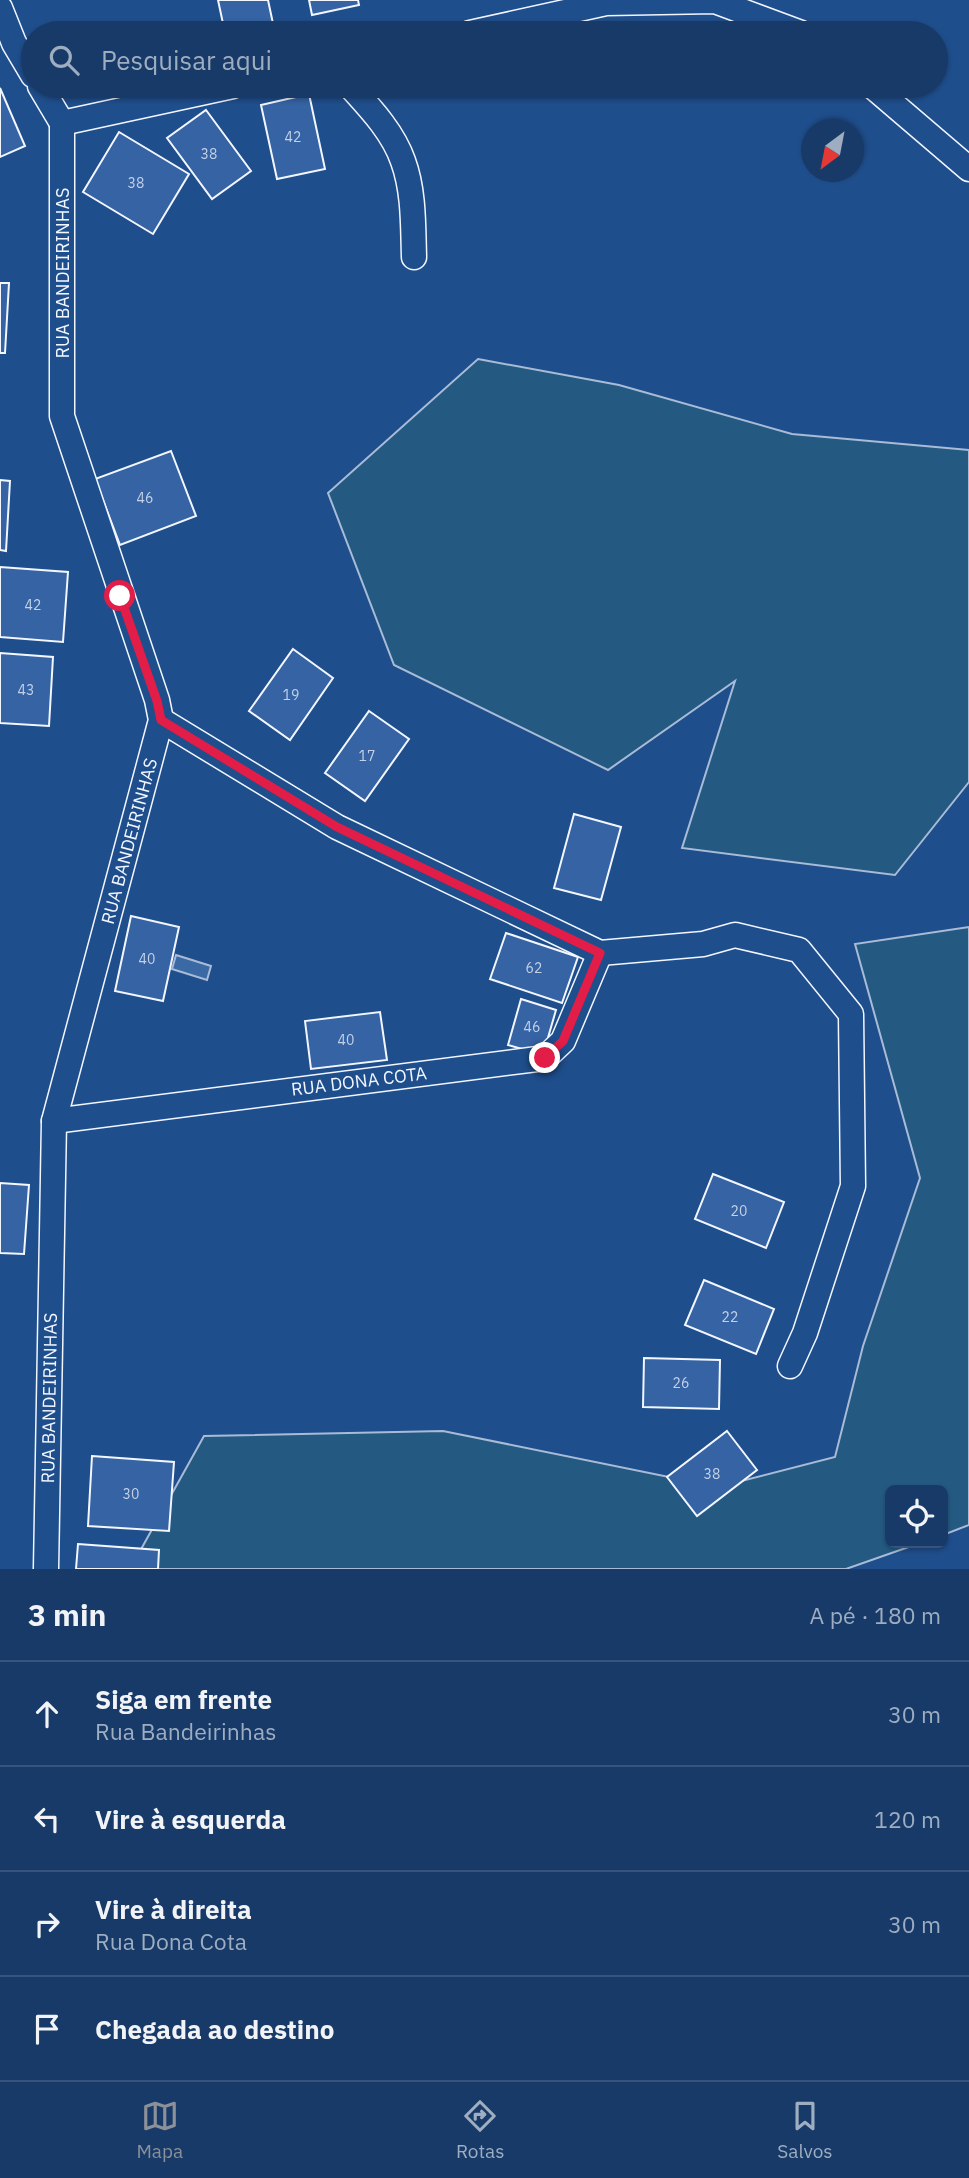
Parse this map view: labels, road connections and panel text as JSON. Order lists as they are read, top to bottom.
{
  "streets": {
    "street": ["RUA BANDEIRINHAS", "RUA DONA COTA"]
  },
  "crossings": [
    ["RUA BANDEIRINHAS", "RUA DONA COTA"]
  ],
  "house_numbers": [
    "42",
    "38",
    "38",
    "46",
    "42",
    "43",
    "19",
    "17",
    "40",
    "62",
    "46",
    "40",
    "20",
    "22",
    "26",
    "38",
    "30"
  ],
  "north": "bottom left",
  "page": {
    "search": "Pesquisar aqui",
    "heading": ["3 min", "A pé · 180 m"],
    "list": [
      ["Siga em frente", "Rua Bandeirinhas", "30 m"],
      ["Vire à esquerda", "120 m"],
      ["Vire à direita", "Rua Dona Cota", "30 m"],
      "Chegada ao destino"
    ],
    "nav": ["Mapa", "Rotas", "Salvos"]
  }
}
